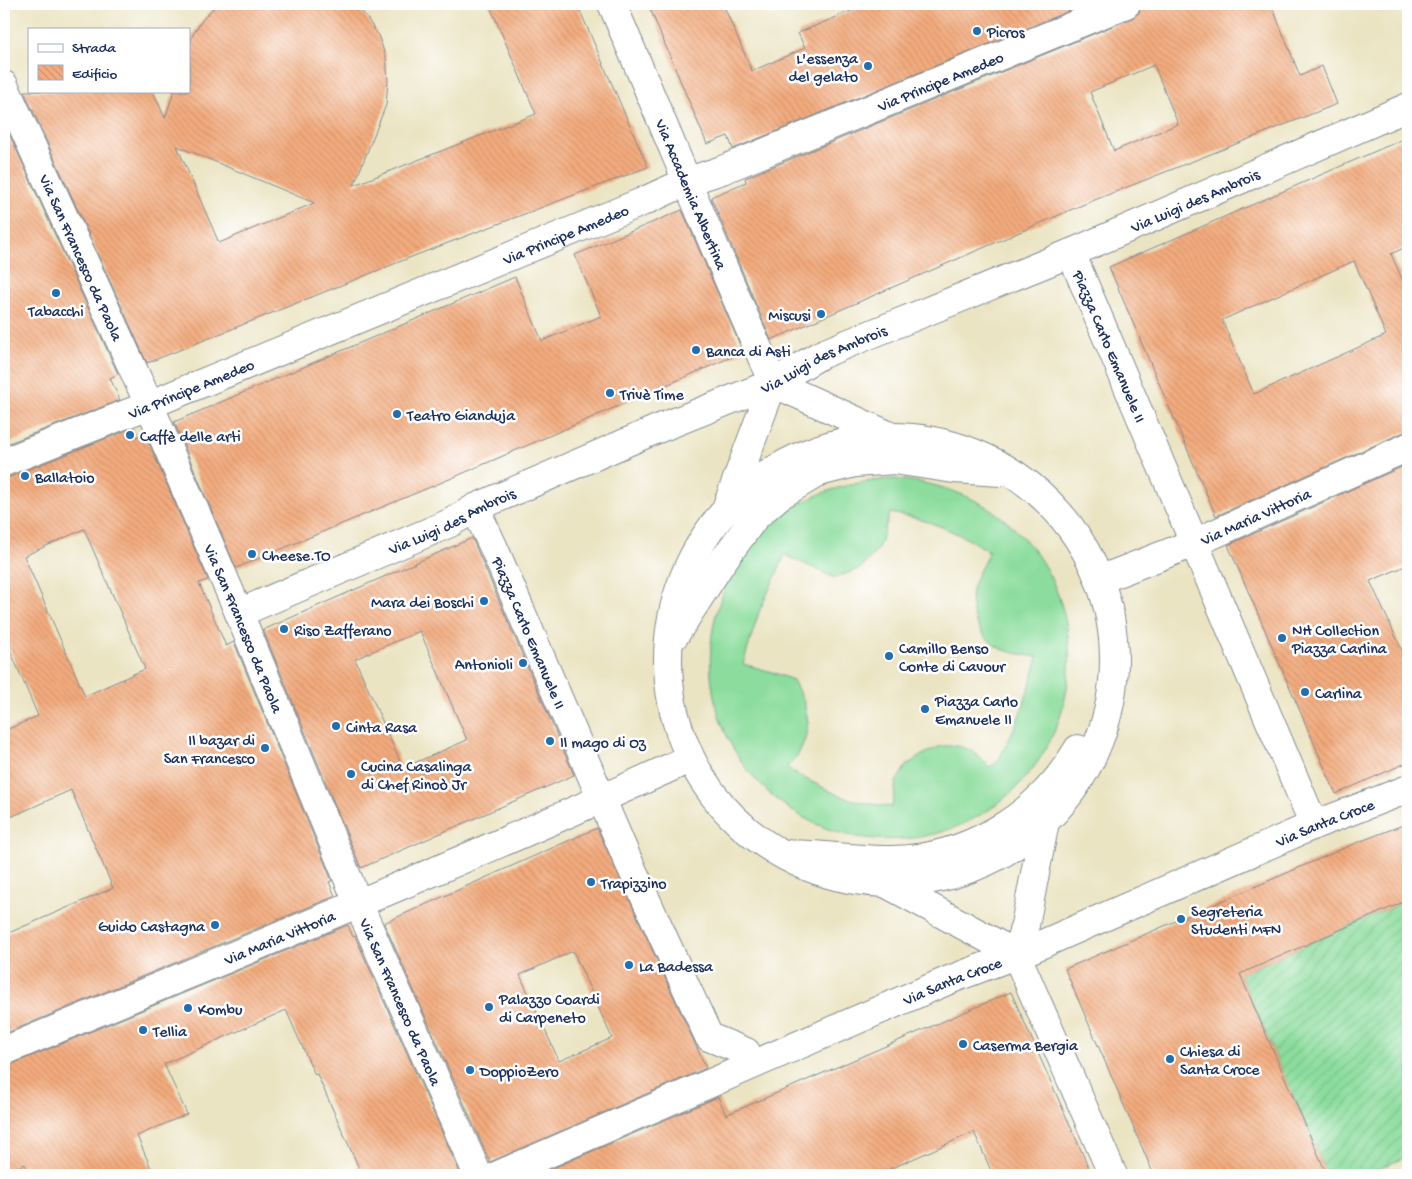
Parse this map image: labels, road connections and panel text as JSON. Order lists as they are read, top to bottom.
{
  "streets": {
    "street": [
      "Via Principe Amedeo",
      "Via Accademia Albertina",
      "Via Luigi des Ambrois",
      "Via San Francesco da Paola",
      "Piazza Carlo Emanuele II",
      "Via Maria Vittoria",
      "Via Santa Croce"
    ]
  },
  "crossings": [
    ["Via Principe Amedeo", "Via Accademia Albertina"],
    ["Via Principe Amedeo", "Via San Francesco da Paola"],
    ["Via Accademia Albertina", "Via Luigi des Ambrois"],
    ["Via Luigi des Ambrois", "Via San Francesco da Paola"],
    ["Via Luigi des Ambrois", "Piazza Carlo Emanuele II"],
    ["Via San Francesco da Paola", "Via Maria Vittoria"],
    ["Piazza Carlo Emanuele II", "Via Maria Vittoria"],
    ["Piazza Carlo Emanuele II", "Via Santa Croce"]
  ],
  "places": [
    "Picros",
    "L'essenza del gelato",
    "Tabacchi",
    "Miscusi",
    "Banca di Asti",
    "Trivè Time",
    "Teatro Gianduja",
    "Caffè delle arti",
    "Ballatoio",
    "Cheese.TO",
    "Mara dei Boschi",
    "Riso Zafferano",
    "NH Collection Piazza Carlina",
    "Camillo Benso Conte di Cavour",
    "Antonioli",
    "Carlina",
    "Piazza Carlo Emanuele II",
    "Cinta Rasa",
    "Il mago di Oz",
    "Il bazar di San Francesco",
    "Cucina Casalinga di Chef Rinoò Jr",
    "Trapizzino",
    "Segreteria Studenti MFN",
    "Guido Castagna",
    "La Badessa",
    "Palazzo Coardi di Carpeneto",
    "Kombu",
    "Tellia",
    "Caserma Bergia",
    "Chiesa di Santa Croce",
    "DoppioZero"
  ],
  "legend": ["Strada", "Edificio"]
}
